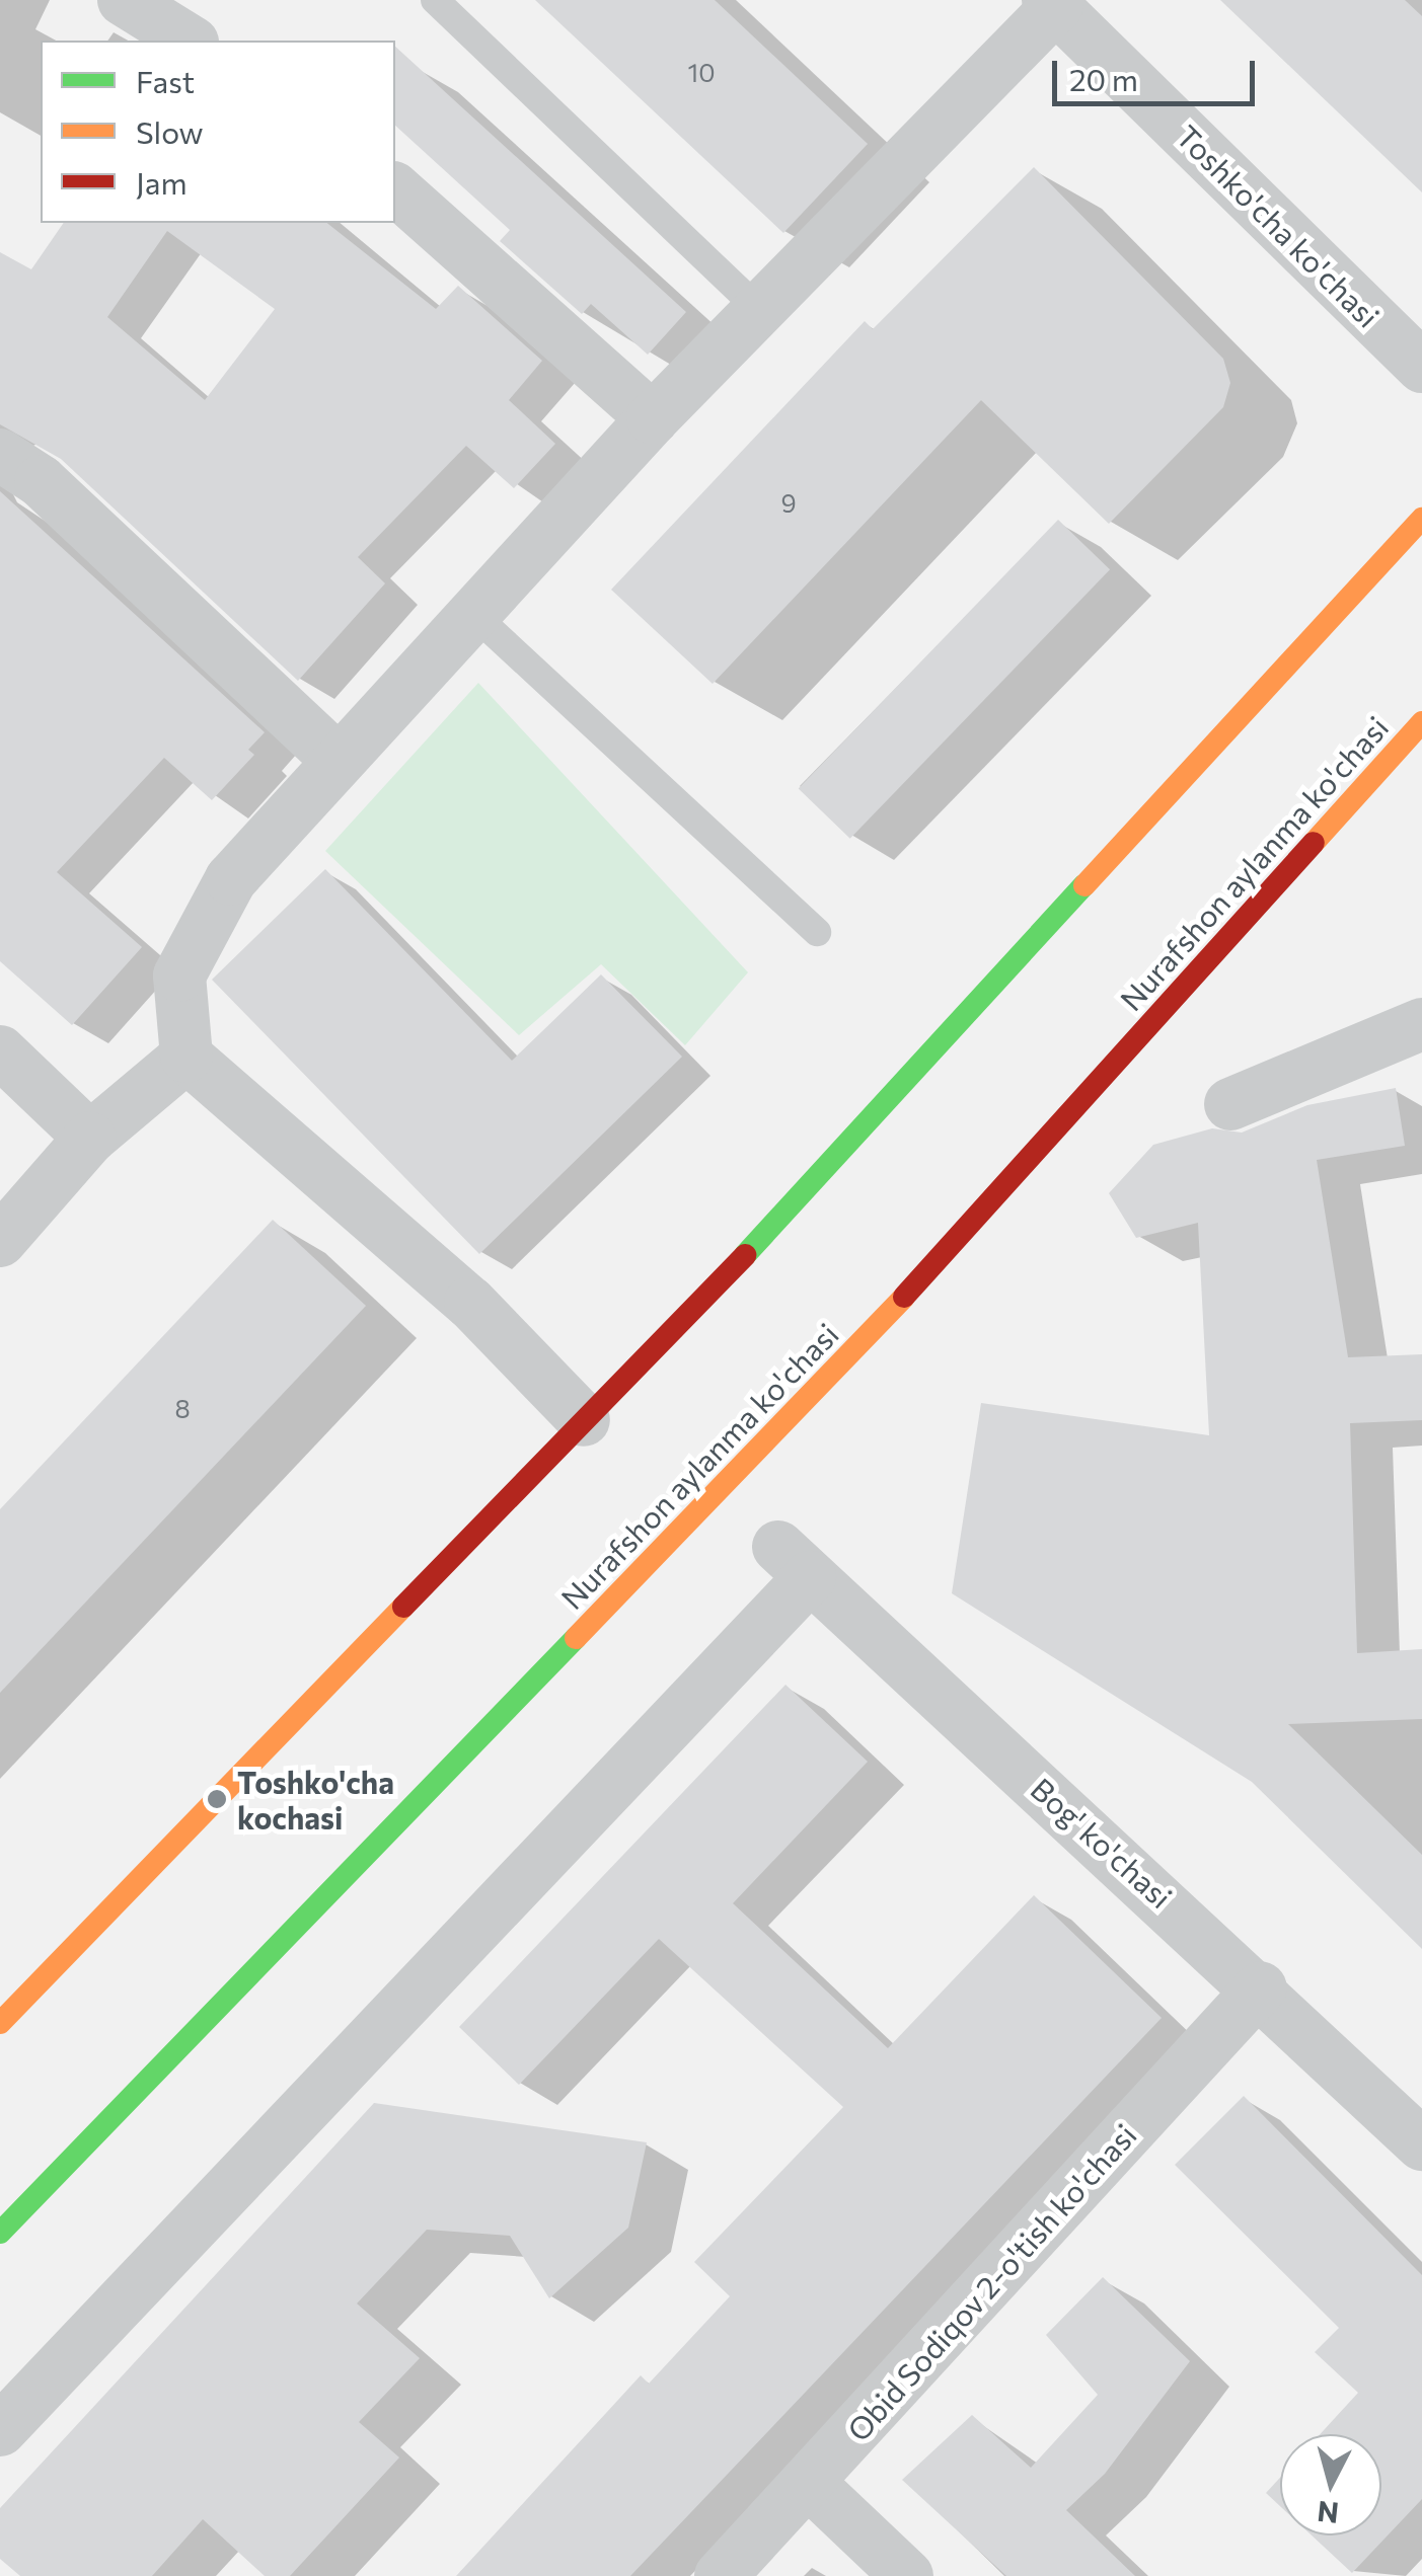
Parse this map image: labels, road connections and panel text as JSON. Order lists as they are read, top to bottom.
{
  "streets": {
    "main road": ["Nurafshon aylanma ko'chasi"],
    "street": ["Toshko'cha ko'chasi", "Bog' ko'chasi", "Obid Sodiqov 2-o'tish ko'chasi"]
  },
  "crossings": [
    ["Bog' ko'chasi", "Obid Sodiqov 2-o'tish ko'chasi"]
  ],
  "places": ["Toshko'cha kochasi"],
  "house_numbers": ["10", "9", "8"],
  "legend": ["Fast", "Slow", "Jam"],
  "scale_bar": "20 m",
  "north": "bottom"
}
